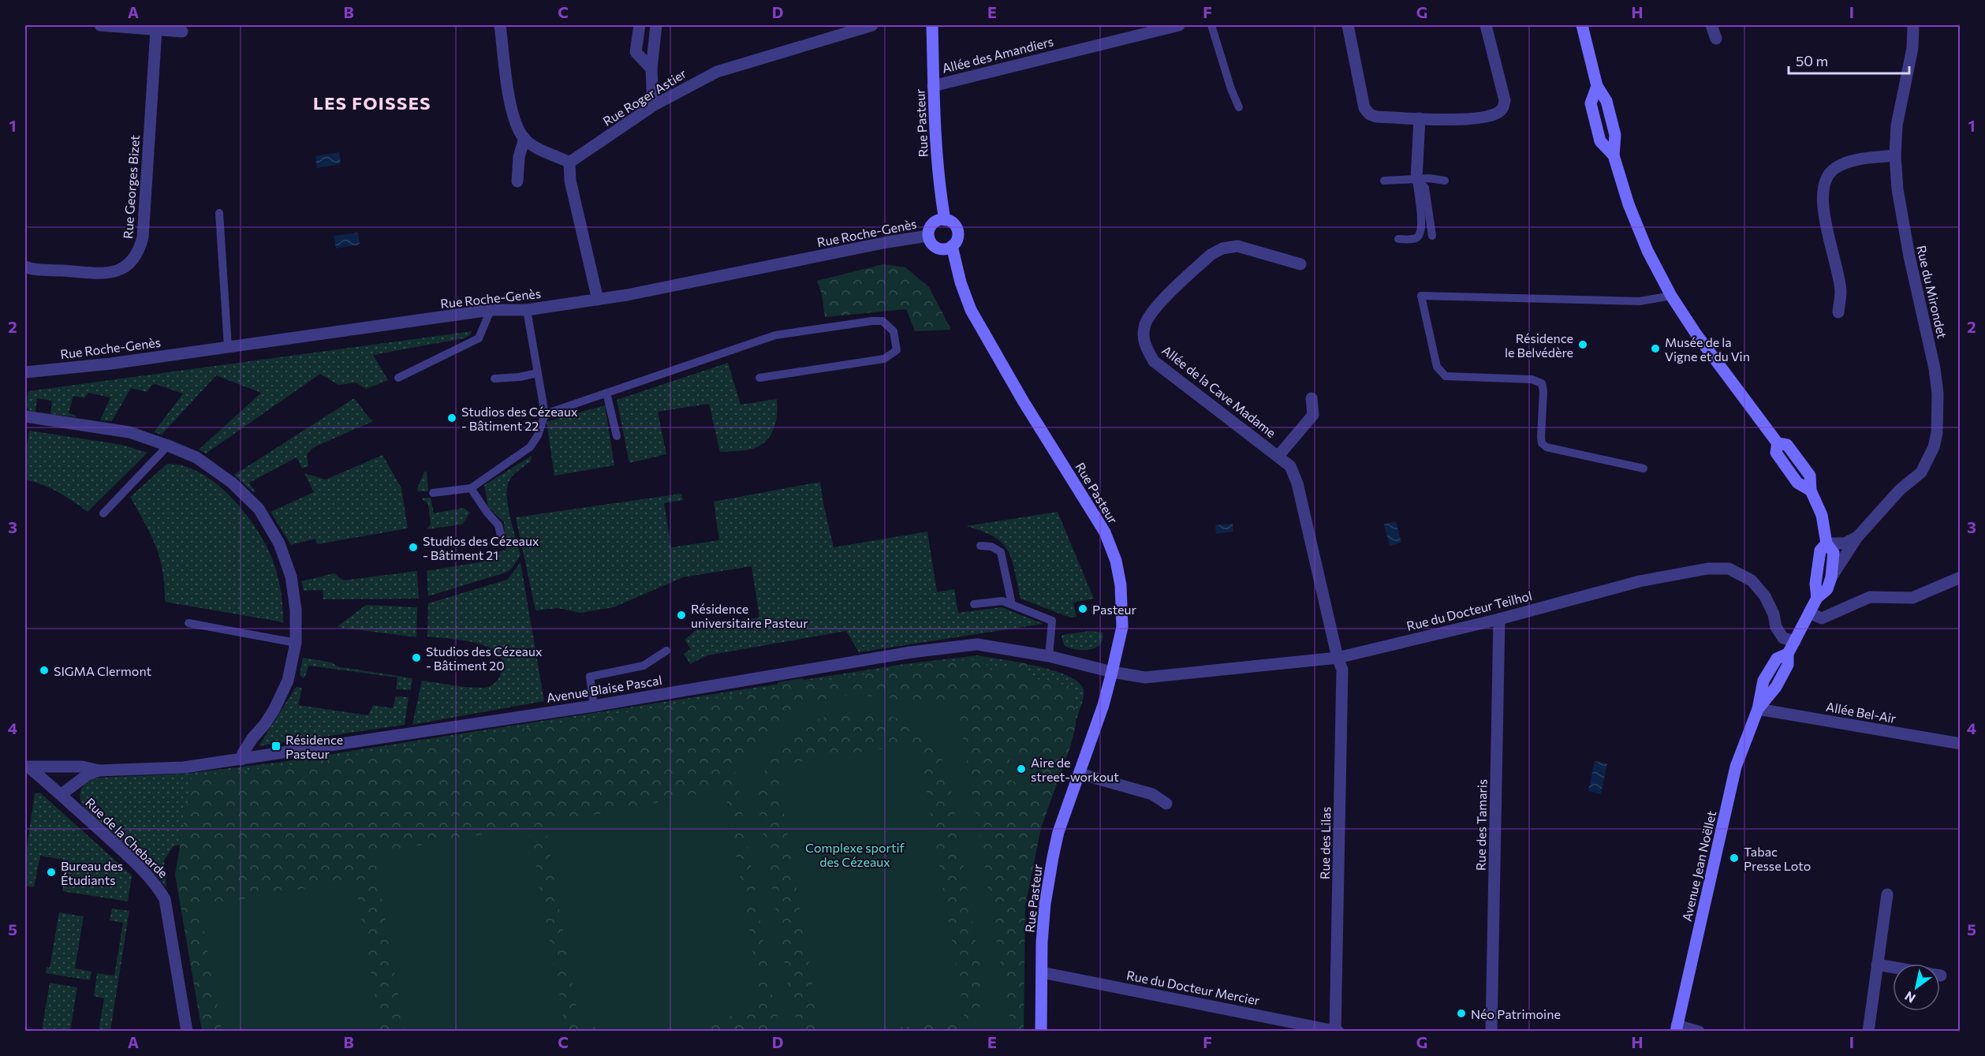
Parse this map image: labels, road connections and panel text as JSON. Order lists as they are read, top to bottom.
{
  "streets": {
    "main road": ["Rue Pasteur", "Avenue Jean Noëllet"],
    "street": [
      "Allée des Amandiers",
      "Rue Roger Astier",
      "Rue Georges Bizet",
      "Rue Roche-Genès",
      "Rue du Mirondet",
      "Allée de la Cave Madame",
      "Rue du Docteur Teilhol",
      "Avenue Blaise Pascal",
      "Allée Bel-Air",
      "Rue des Tamaris",
      "Rue de la Chebarde",
      "Rue des Lilas",
      "Rue du Docteur Mercier"
    ]
  },
  "crossings": [
    ["Allée des Amandiers", "Rue Pasteur"],
    ["Rue Pasteur", "Rue Roche-Genès"],
    ["Rue Pasteur", "Rue du Docteur Teilhol"],
    ["Rue Pasteur", "Avenue Blaise Pascal"],
    ["Rue Pasteur", "Rue du Docteur Mercier"],
    ["Rue du Mirondet", "Avenue Jean Noëllet"],
    ["Allée de la Cave Madame", "Rue du Docteur Teilhol"],
    ["Allée de la Cave Madame", "Rue des Lilas"],
    ["Rue du Docteur Teilhol", "Avenue Blaise Pascal"],
    ["Rue du Docteur Teilhol", "Rue des Tamaris"],
    ["Rue du Docteur Teilhol", "Rue des Lilas"],
    ["Rue du Docteur Teilhol", "Avenue Jean Noëllet"],
    ["Avenue Blaise Pascal", "Rue de la Chebarde"],
    ["Allée Bel-Air", "Avenue Jean Noëllet"],
    ["Rue des Lilas", "Rue du Docteur Mercier"]
  ],
  "districts": ["LES FOISSES"],
  "parks": ["Complexe sportif des Cézeaux"],
  "places": {
    "other": [
      "Résidence le Belvédère",
      "Musée de la Vigne et du Vin",
      "Studios des Cézeaux - Bâtiment 22",
      "Studios des Cézeaux - Bâtiment 21",
      "Pasteur",
      "Résidence universitaire Pasteur",
      "Studios des Cézeaux - Bâtiment 20",
      "SIGMA Clermont",
      "Aire de street-workout",
      "Tabac Presse Loto",
      "Bureau des Étudiants",
      "Néo Patrimoine"
    ],
    "transit": ["Résidence Pasteur"]
  },
  "scale_bar": "50 m",
  "north": "bottom left",
  "grid": {
    "columns": [
      "A",
      "B",
      "C",
      "D",
      "E",
      "F",
      "G",
      "H",
      "I"
    ],
    "rows": [
      "1",
      "2",
      "3",
      "4",
      "5"
    ]
  }
}
